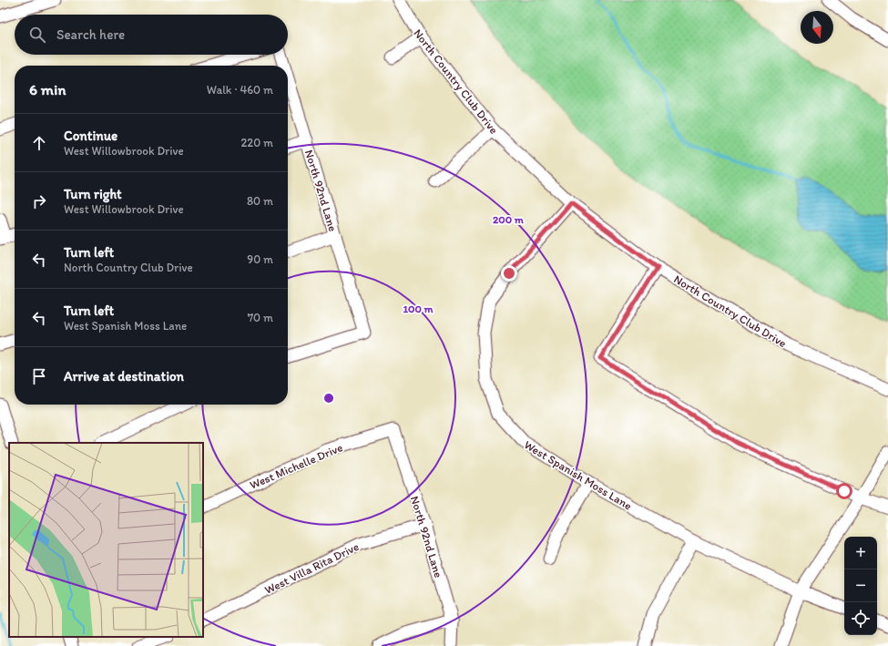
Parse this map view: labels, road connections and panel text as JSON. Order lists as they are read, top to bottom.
{
  "streets": {
    "street": [
      "North Country Club Drive",
      "North 92nd Lane",
      "West Michelle Drive",
      "West Spanish Moss Lane",
      "West Villa Rita Drive"
    ]
  },
  "crossings": [
    ["North Country Club Drive", "West Spanish Moss Lane"],
    ["North 92nd Lane", "West Michelle Drive"],
    ["North 92nd Lane", "West Villa Rita Drive"]
  ],
  "north": "bottom",
  "page": {
    "search": "Search here",
    "heading": ["6 min", "Walk · 460 m"],
    "list": [
      ["Continue", "West Willowbrook Drive", "220 m"],
      ["Turn right", "West Willowbrook Drive", "80 m"],
      ["Turn left", "North Country Club Drive", "90 m"],
      ["Turn left", "West Spanish Moss Lane", "70 m"],
      "Arrive at destination"
    ],
    "map_buttons": ["+", "−"]
  },
  "rings": ["200 m", "100 m"]
}
